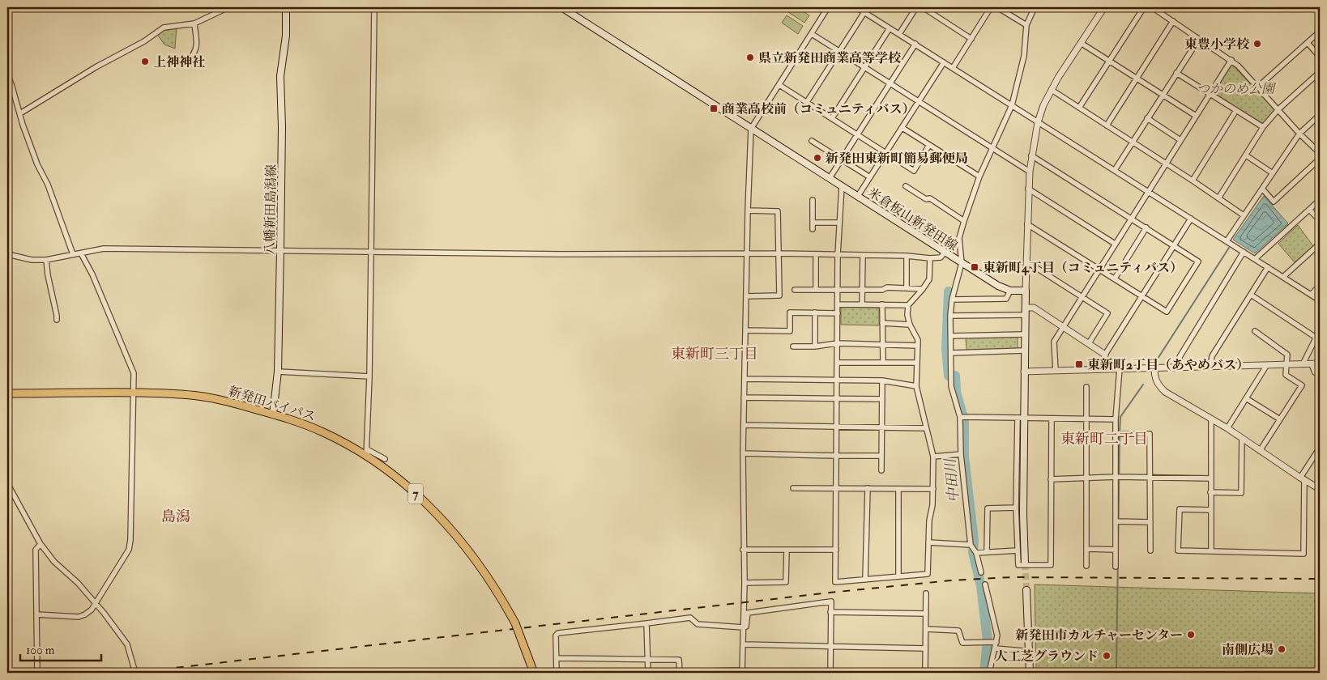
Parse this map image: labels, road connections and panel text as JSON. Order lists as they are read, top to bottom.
{
  "streets": {
    "highway": ["新発田バイパス", "7"],
    "main road": ["八幡新田島潟線", "米倉板山新発田線"]
  },
  "crossings": [
    ["八幡新田島潟線", "新発田バイパス"]
  ],
  "districts": ["東新町三丁目", "東新町二丁目", "島潟"],
  "water": ["中田川"],
  "parks": ["つかのめ公園"],
  "places": {
    "other": [
      "東豊小学校",
      "県立新発田商業高等学校",
      "上神神社",
      "新発田東新町簡易郵便局",
      "新発田市カルチャーセンター",
      "南側広場",
      "人工芝グラウンド"
    ],
    "transit": ["商業高校前（コミュニティバス）", "東新町4丁目（コミュニティバス）", "東新町2丁目（あやめバス）"]
  },
  "scale_bar": "100 m"
}
